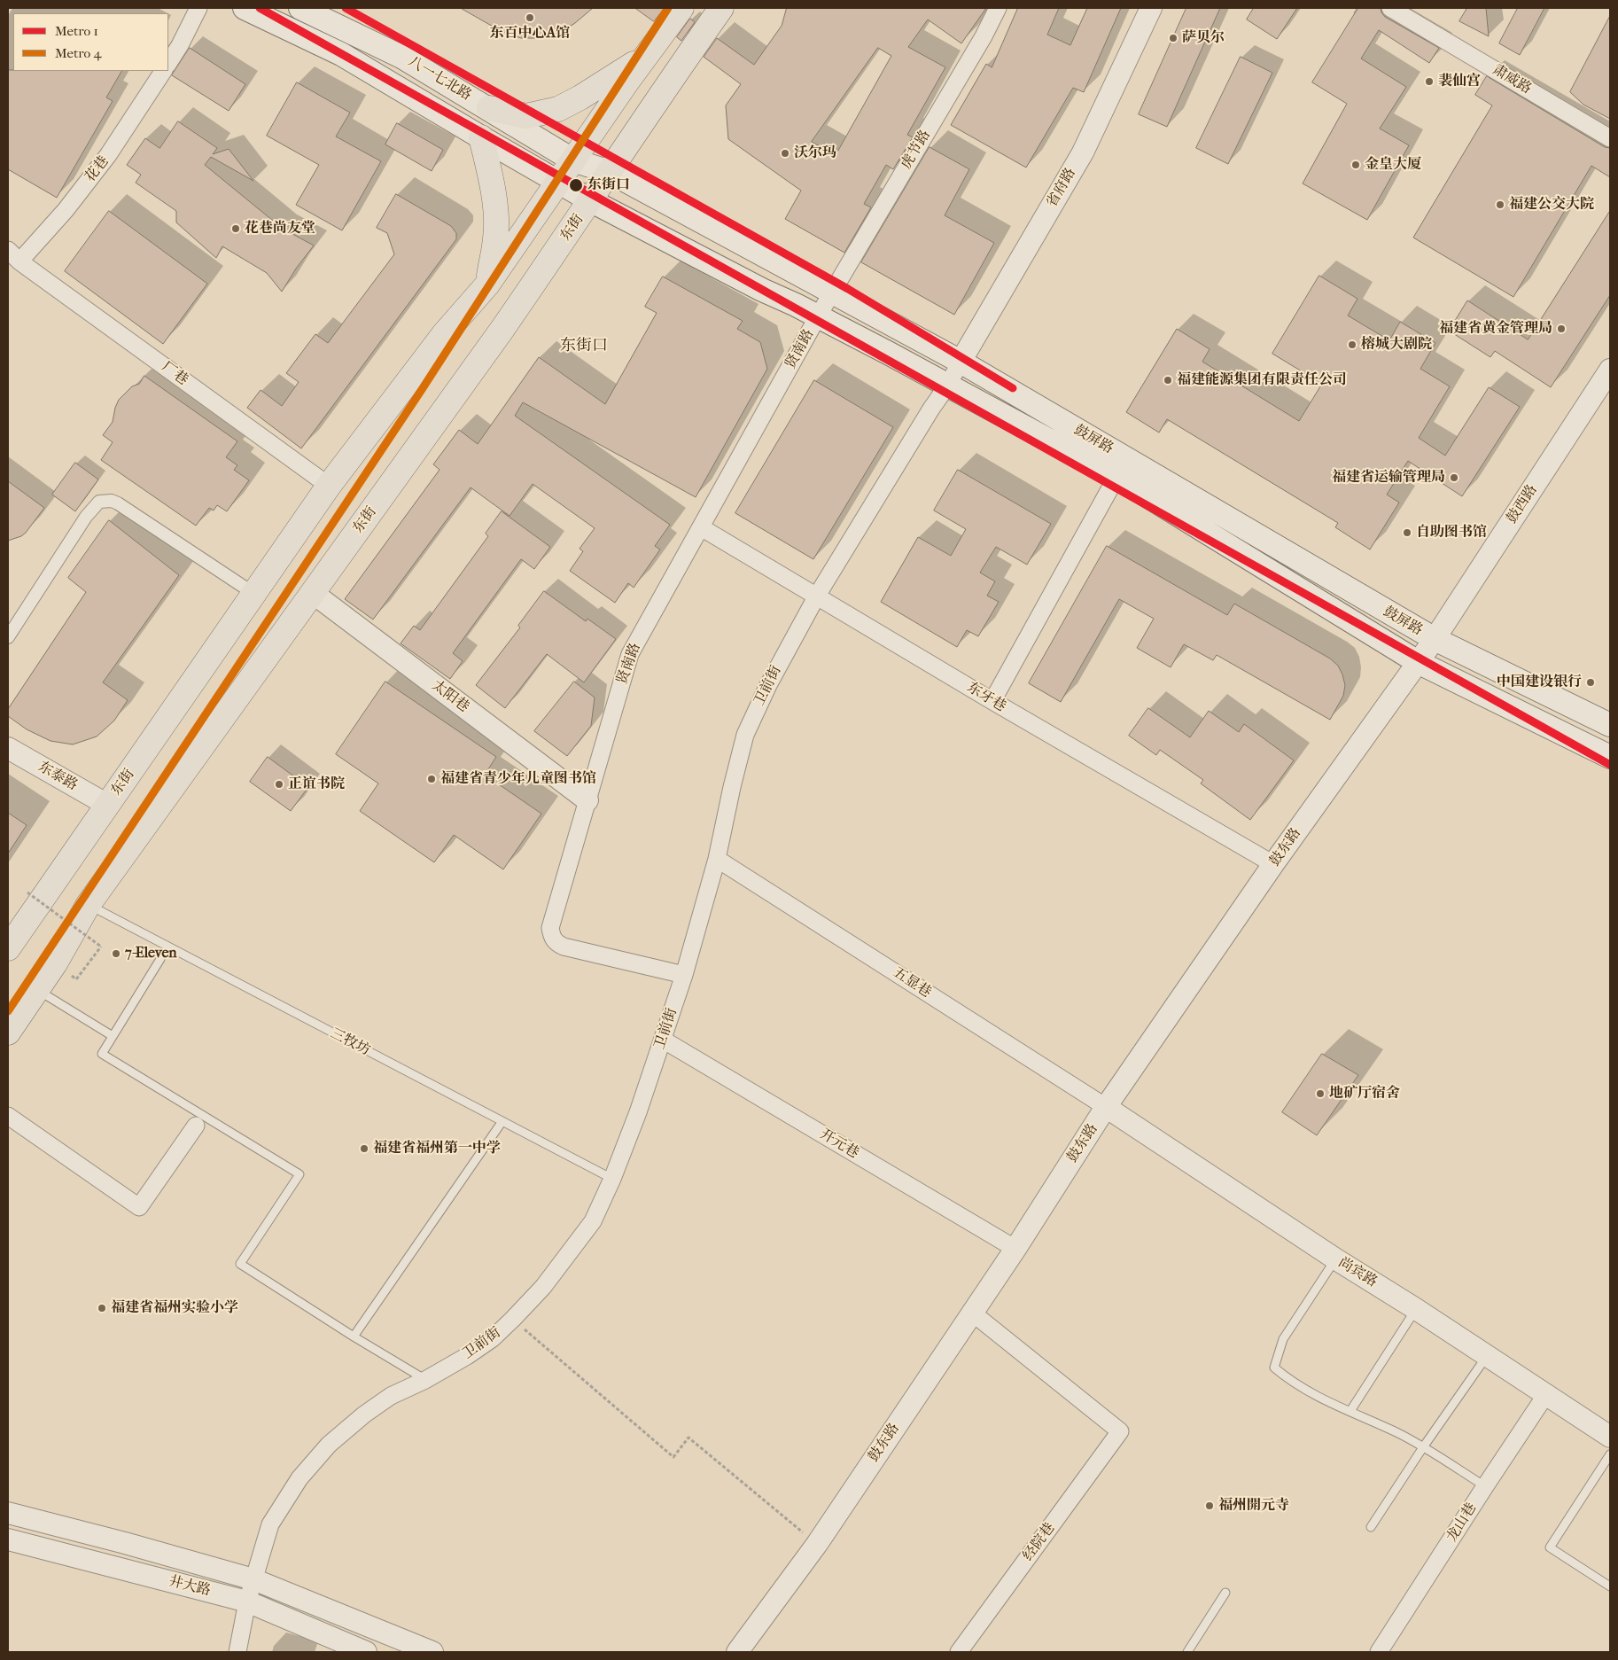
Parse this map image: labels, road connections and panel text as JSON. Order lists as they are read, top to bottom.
{
  "streets": {
    "main road": ["八一七北路", "东街", "鼓屏路"],
    "street": [
      "肃威路",
      "虎节路",
      "花巷",
      "省府路",
      "贤南路",
      "厂巷",
      "鼓西路",
      "卫前街",
      "太阳巷",
      "东牙巷",
      "东泰路",
      "鼓东路",
      "五显巷",
      "开元巷",
      "尚宾路",
      "龙山巷",
      "经院巷",
      "井大路"
    ],
    "lane": ["三牧坊"]
  },
  "crossings": [
    ["八一七北路", "东街"],
    ["八一七北路", "贤南路"],
    ["八一七北路", "鼓屏路"],
    ["八一七北路", "卫前街"],
    ["虎节路", "贤南路"],
    ["虎节路", "鼓屏路"],
    ["花巷", "厂巷"],
    ["省府路", "鼓屏路"],
    ["省府路", "卫前街"],
    ["东街", "厂巷"],
    ["东街", "鼓屏路"],
    ["东街", "太阳巷"],
    ["东街", "东泰路"],
    ["东街", "三牧坊"],
    ["贤南路", "鼓屏路"],
    ["贤南路", "卫前街"],
    ["贤南路", "太阳巷"],
    ["贤南路", "东牙巷"],
    ["鼓屏路", "鼓西路"],
    ["鼓屏路", "卫前街"],
    ["鼓屏路", "鼓东路"],
    ["鼓西路", "鼓东路"],
    ["卫前街", "东牙巷"],
    ["卫前街", "五显巷"],
    ["卫前街", "三牧坊"],
    ["卫前街", "开元巷"],
    ["卫前街", "井大路"],
    ["东牙巷", "鼓东路"],
    ["鼓东路", "五显巷"],
    ["鼓东路", "开元巷"],
    ["鼓东路", "尚宾路"],
    ["鼓东路", "经院巷"],
    ["五显巷", "尚宾路"],
    ["尚宾路", "龙山巷"]
  ],
  "districts": ["东街口"],
  "places": [
    "东百中心A馆",
    "萨贝尔",
    "裴仙宫",
    "沃尔玛",
    "金皇大厦",
    "东街口",
    "福建公交大院",
    "花巷尚友堂",
    "福建省黄金管理局",
    "榕城大剧院",
    "福建能源集团有限责任公司",
    "福建省运输管理局",
    "自助图书馆",
    "中国建设银行",
    "福建省青少年儿童图书馆",
    "正谊书院",
    "7-Eleven",
    "地矿厅宿舍",
    "福建省福州第一中学",
    "福建省福州实验小学",
    "福州開元寺"
  ],
  "lines": ["metro line 1", "metro line 4"],
  "legend": ["Metro 1", "Metro 4"]
}
